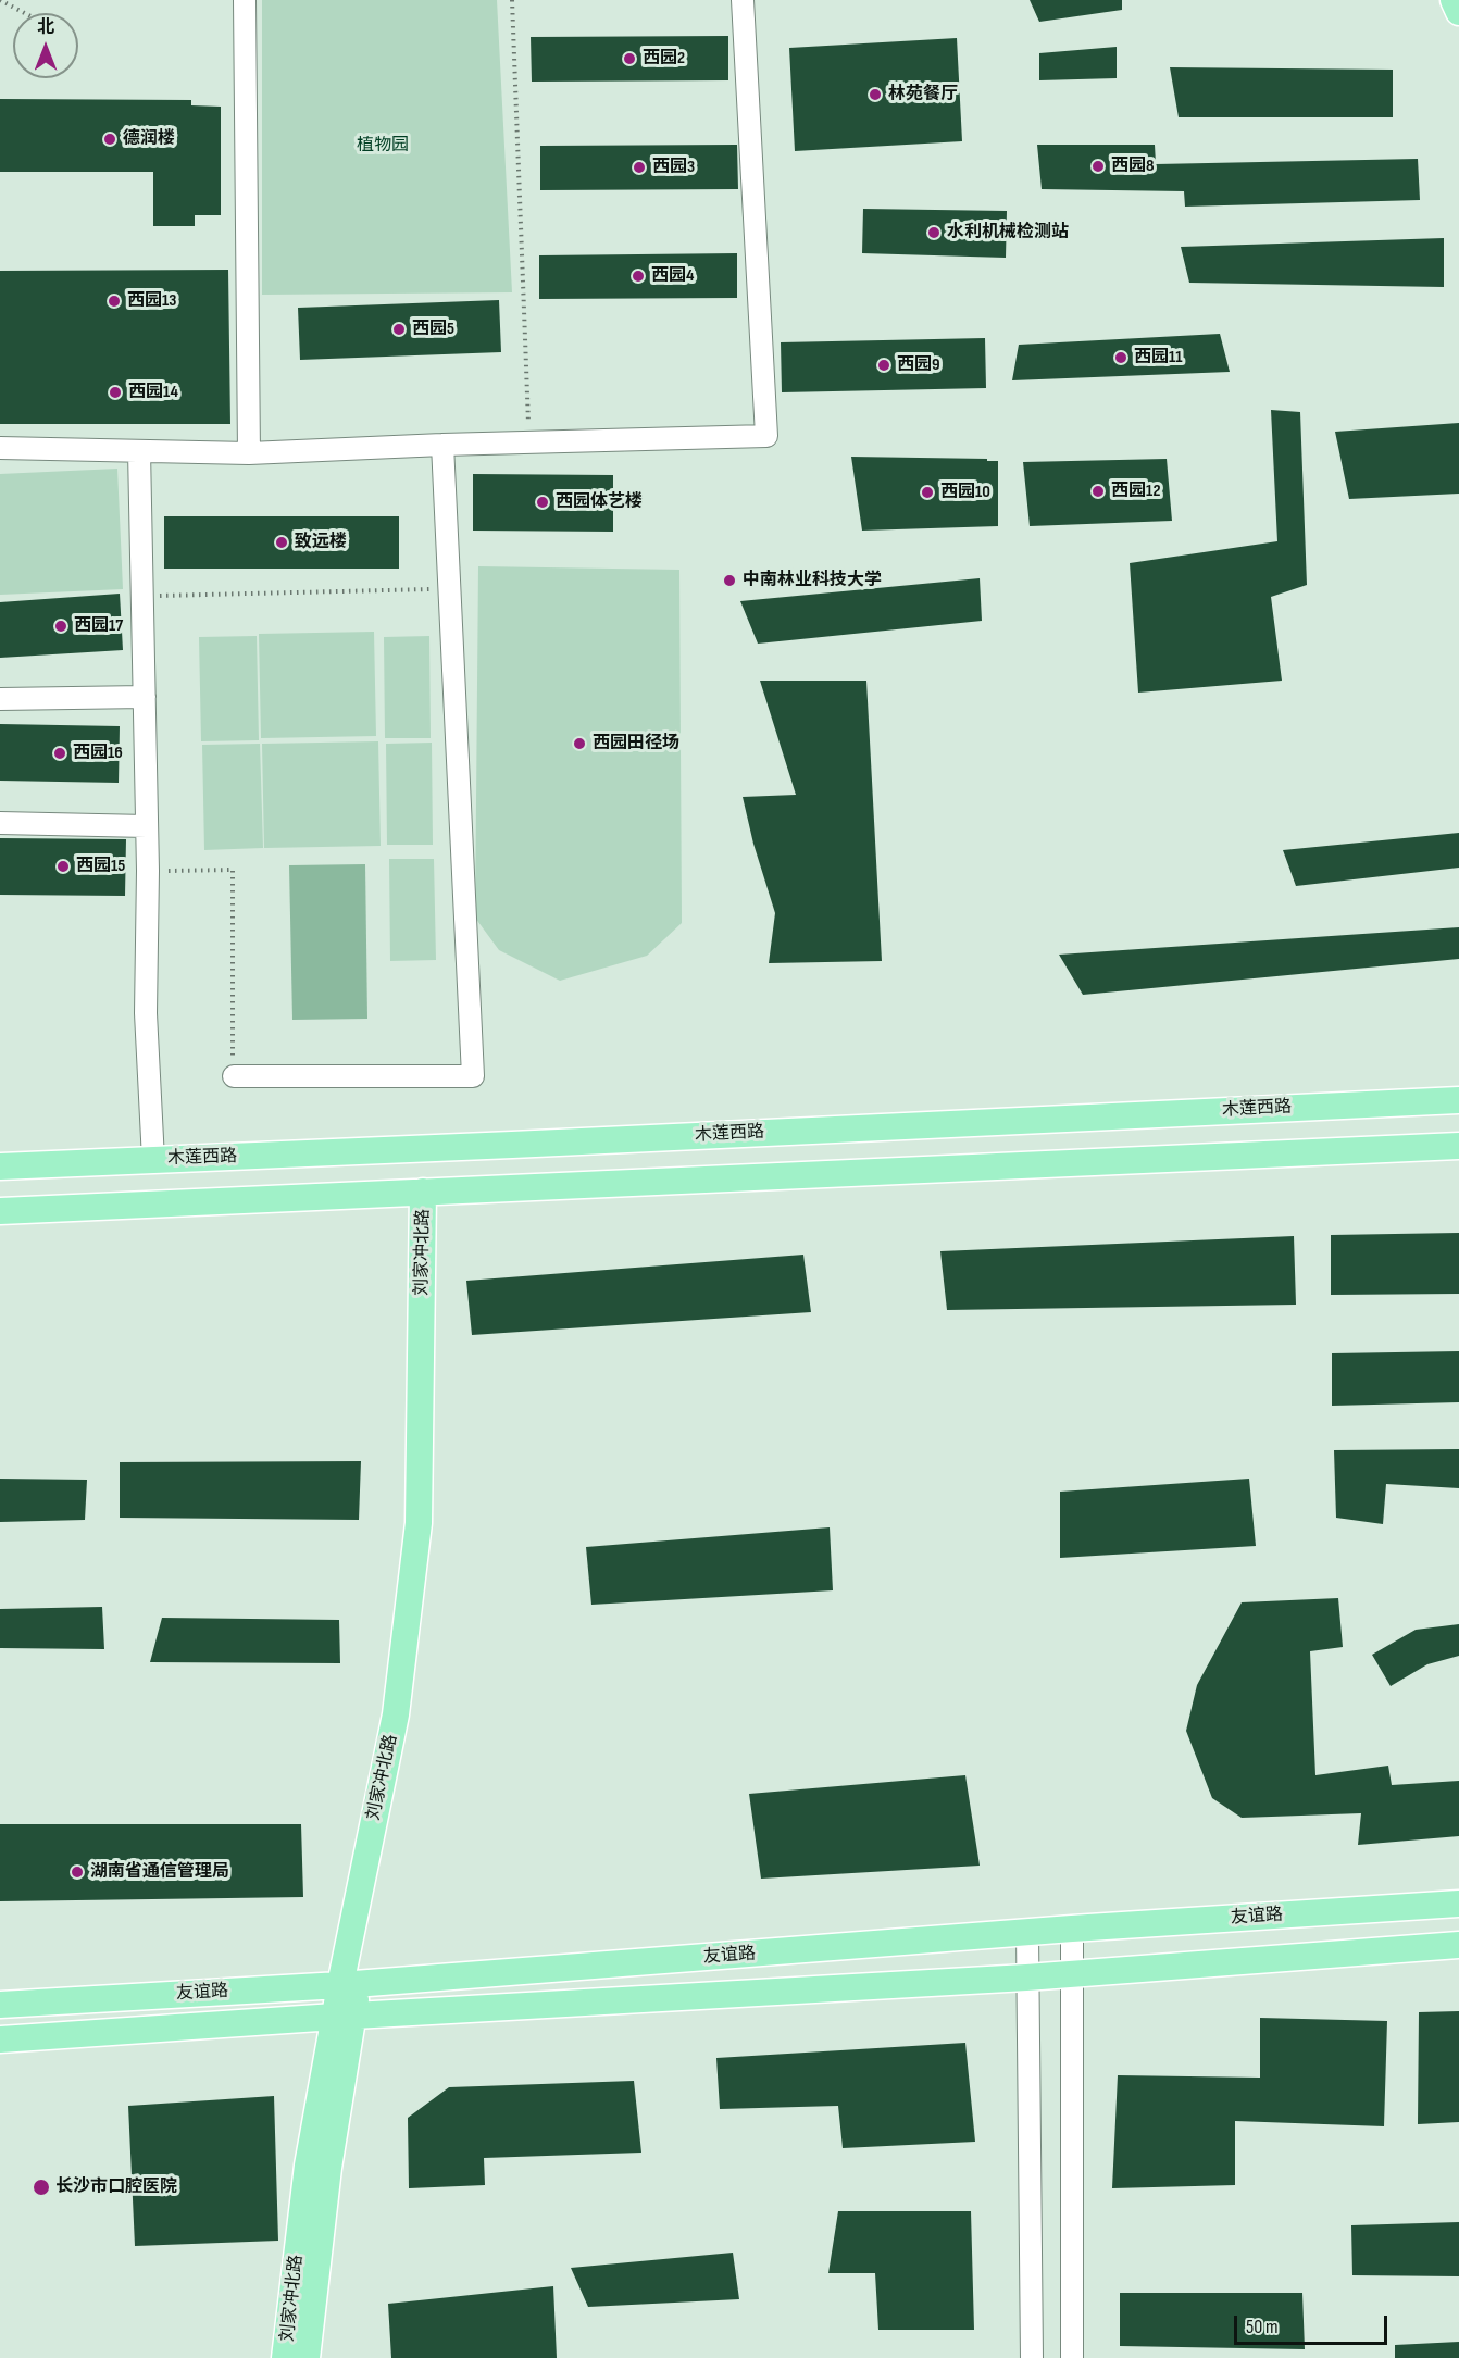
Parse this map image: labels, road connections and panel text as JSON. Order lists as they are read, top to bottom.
{
  "streets": {
    "main road": ["木莲西路", "刘家冲北路", "友谊路"]
  },
  "crossings": [
    ["刘家冲北路", "友谊路"]
  ],
  "parks": ["植物园"],
  "places": [
    "西园2",
    "林苑餐厅",
    "德润楼",
    "西园8",
    "西园3",
    "水利机械检测站",
    "西园4",
    "西园13",
    "西园5",
    "西园11",
    "西园9",
    "西园14",
    "西园12",
    "西园10",
    "西园体艺楼",
    "致远楼",
    "中南林业科技大学",
    "西园17",
    "西园田径场",
    "西园16",
    "西园15",
    "湖南省通信管理局",
    "长沙市口腔医院"
  ],
  "scale_bar": "50 m",
  "north": "top"
}
